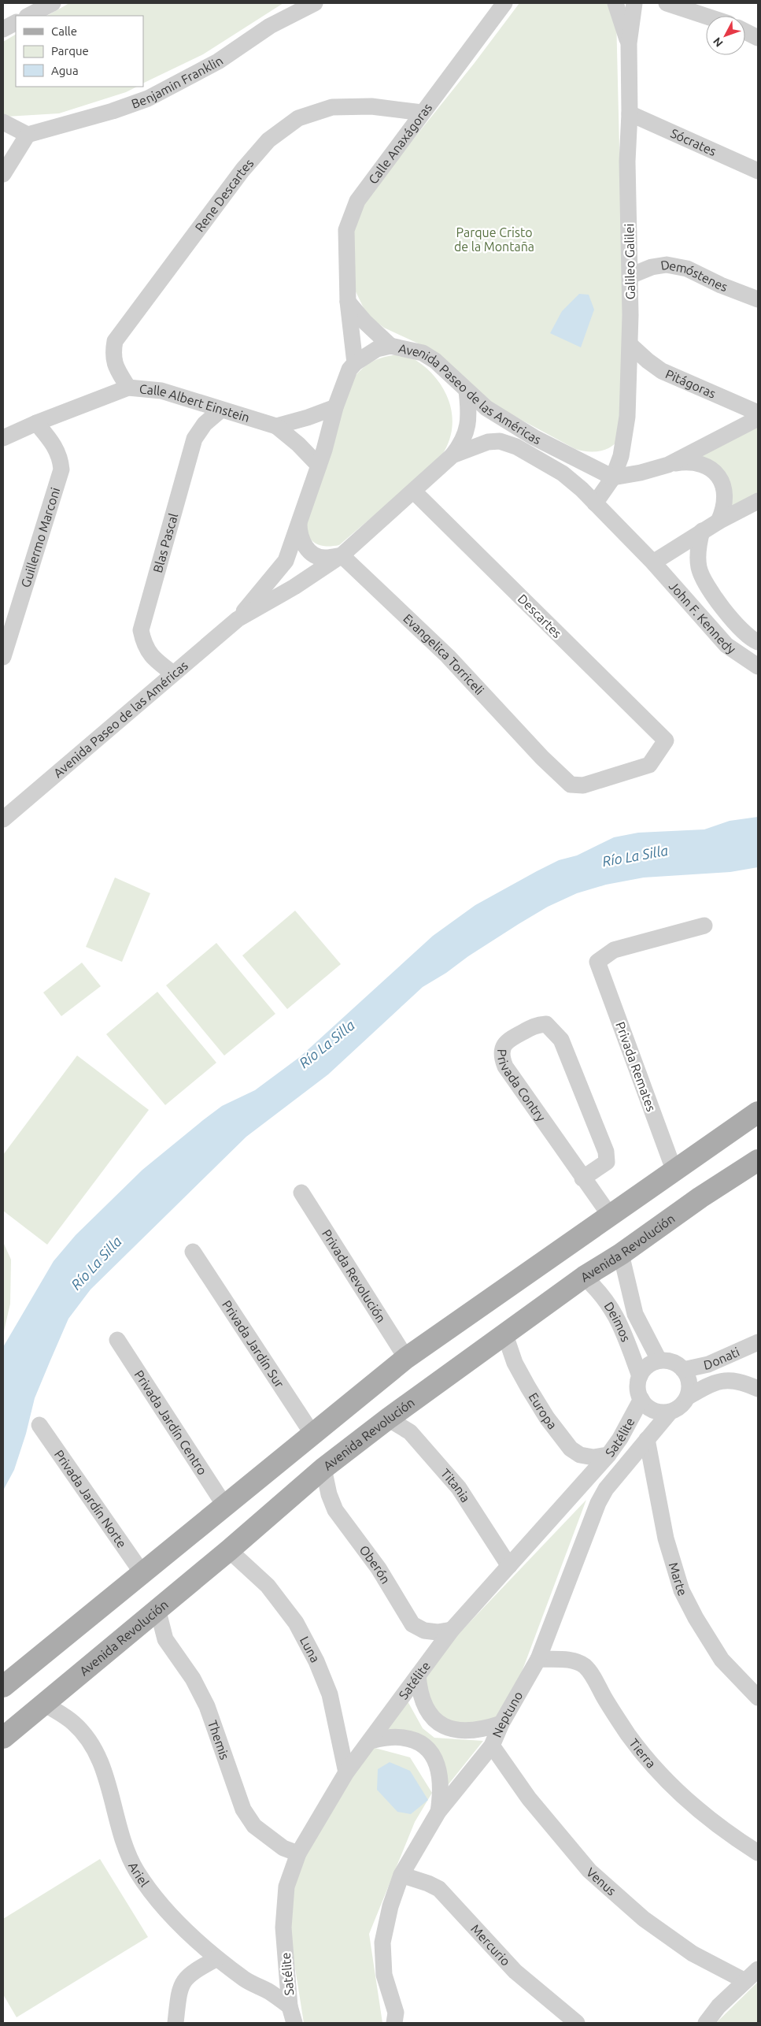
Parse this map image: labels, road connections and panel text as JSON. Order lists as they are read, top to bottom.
{
  "streets": {
    "main road": ["Avenida Revolución"],
    "street": [
      "Benjamin Franklin",
      "Calle Anaxágoras",
      "Sócrates",
      "Rene Descartes",
      "Galileo Galilei",
      "Demóstenes",
      "Pitágoras",
      "Avenida Paseo de las Américas",
      "Calle Albert Einstein",
      "Guillermo Marconi",
      "Blas Pascal",
      "Descartes",
      "John F. Kennedy",
      "Evangelica Torriceli",
      "Privada Remates",
      "Privada Contry",
      "Privada Revolución",
      "Deimos",
      "Privada Jardín Sur",
      "Donati",
      "Europa",
      "Privada Jardín Centro",
      "Satélite",
      "Titania",
      "Privada Jardín Norte",
      "Oberón",
      "Marte",
      "Luna",
      "Neptuno",
      "Themis",
      "Tierra",
      "Ariel",
      "Venus",
      "Mercurio"
    ]
  },
  "crossings": [
    ["Calle Anaxágoras", "Rene Descartes"],
    ["Calle Anaxágoras", "Avenida Paseo de las Américas"],
    ["Sócrates", "Galileo Galilei"],
    ["Rene Descartes", "Calle Albert Einstein"],
    ["Galileo Galilei", "Demóstenes"],
    ["Galileo Galilei", "Pitágoras"],
    ["Galileo Galilei", "Avenida Paseo de las Américas"],
    ["Avenida Paseo de las Américas", "Calle Albert Einstein"],
    ["Avenida Paseo de las Américas", "Blas Pascal"],
    ["Avenida Paseo de las Américas", "Descartes"],
    ["Avenida Paseo de las Américas", "John F. Kennedy"],
    ["Avenida Paseo de las Américas", "Evangelica Torriceli"],
    ["Calle Albert Einstein", "Guillermo Marconi"],
    ["Calle Albert Einstein", "Blas Pascal"],
    ["Descartes", "Evangelica Torriceli"],
    ["Avenida Revolución", "Deimos"],
    ["Avenida Revolución", "Europa"],
    ["Avenida Revolución", "Titania"],
    ["Avenida Revolución", "Oberón"],
    ["Avenida Revolución", "Luna"],
    ["Avenida Revolución", "Themis"],
    ["Avenida Revolución", "Ariel"],
    ["Deimos", "Donati"],
    ["Deimos", "Satélite"],
    ["Deimos", "Neptuno"],
    ["Donati", "Satélite"],
    ["Donati", "Neptuno"],
    ["Europa", "Satélite"],
    ["Satélite", "Titania"],
    ["Satélite", "Oberón"],
    ["Satélite", "Luna"],
    ["Satélite", "Neptuno"],
    ["Satélite", "Themis"],
    ["Satélite", "Ariel"],
    ["Marte", "Neptuno"],
    ["Neptuno", "Tierra"],
    ["Neptuno", "Venus"],
    ["Neptuno", "Mercurio"]
  ],
  "water": ["Río La Silla"],
  "parks": ["Parque Cristo de la Montaña"],
  "legend": ["Calle", "Parque", "Agua"],
  "north": "bottom left"
}
